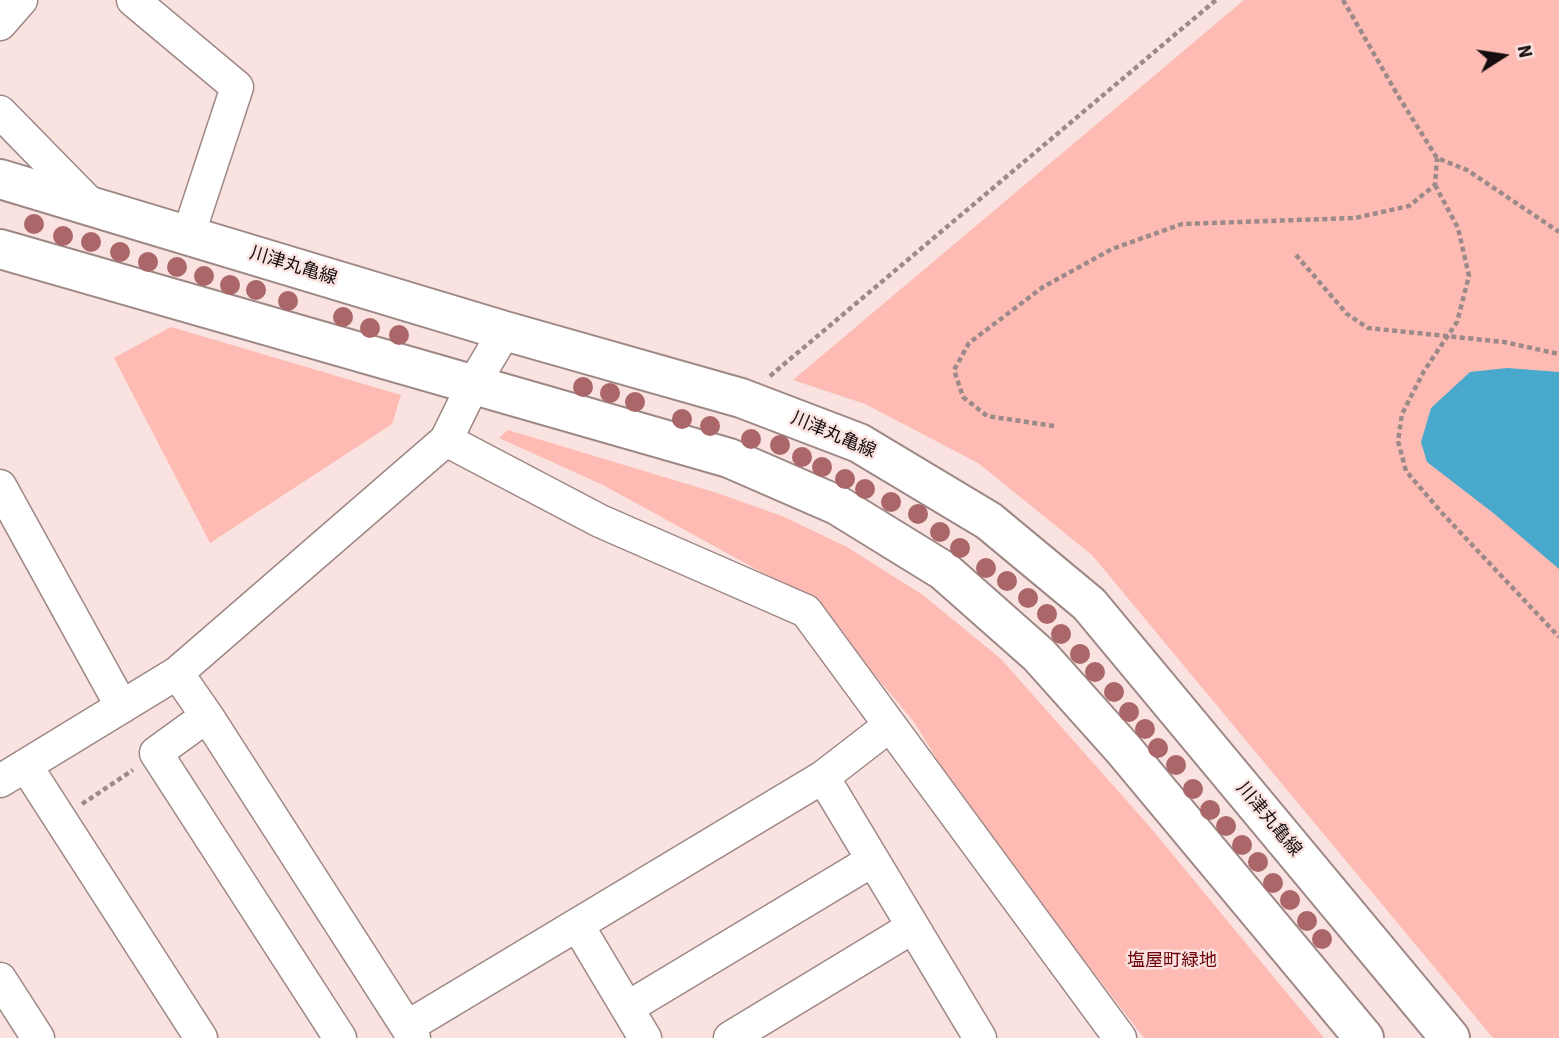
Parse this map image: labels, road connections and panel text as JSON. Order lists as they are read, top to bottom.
{
  "streets": {
    "main road": ["川津丸亀線"]
  },
  "parks": ["塩屋町緑地"],
  "north": "right"
}
